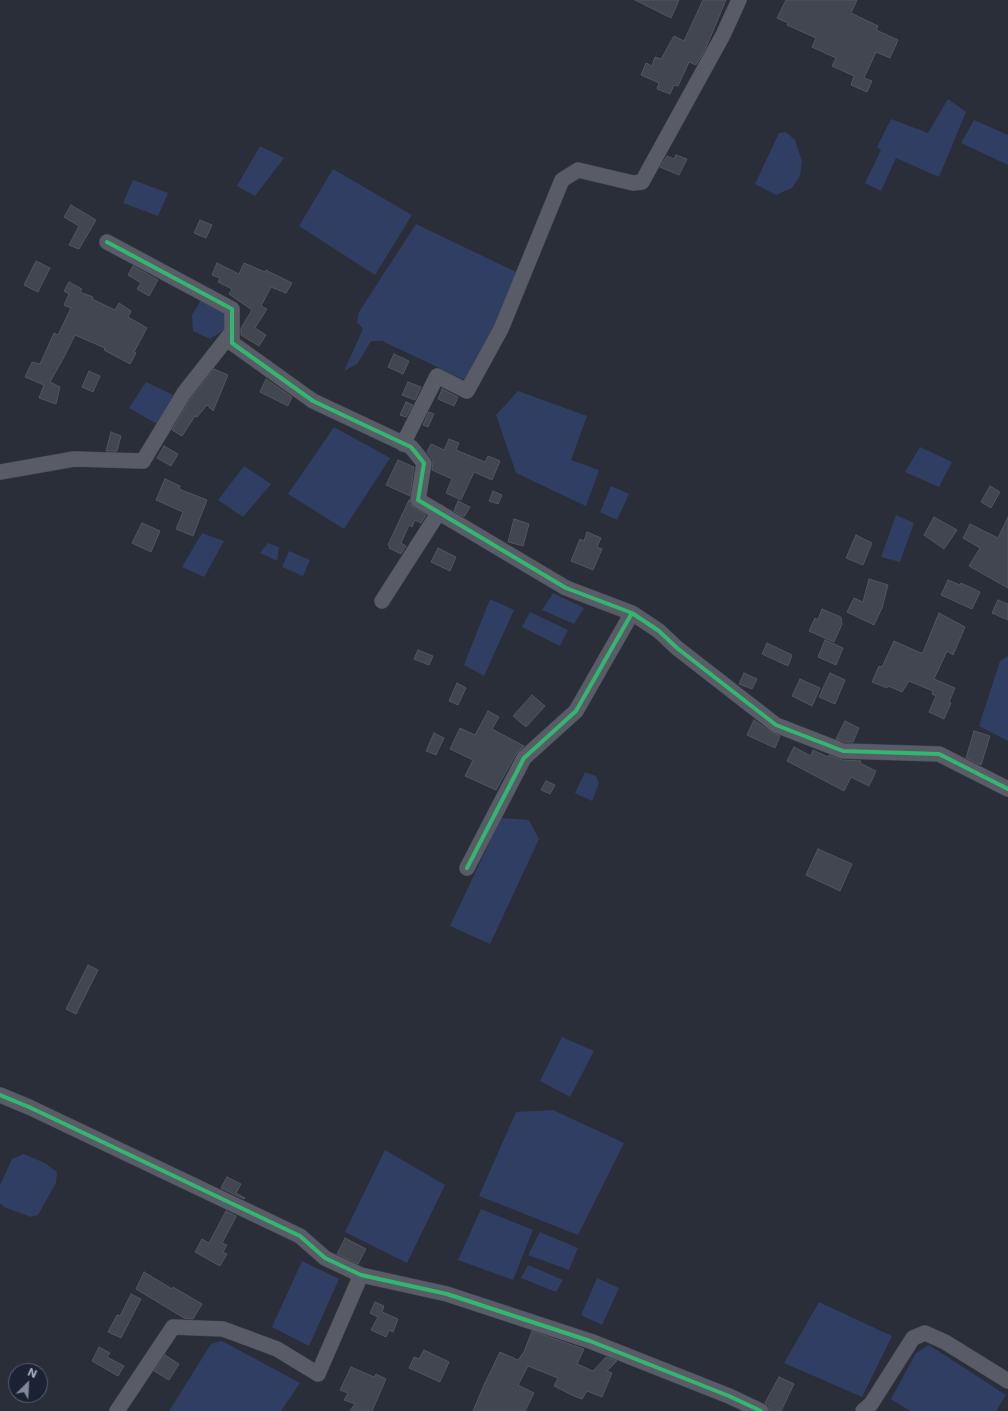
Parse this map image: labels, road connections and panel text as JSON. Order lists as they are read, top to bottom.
{
  "north": "top right"
}
